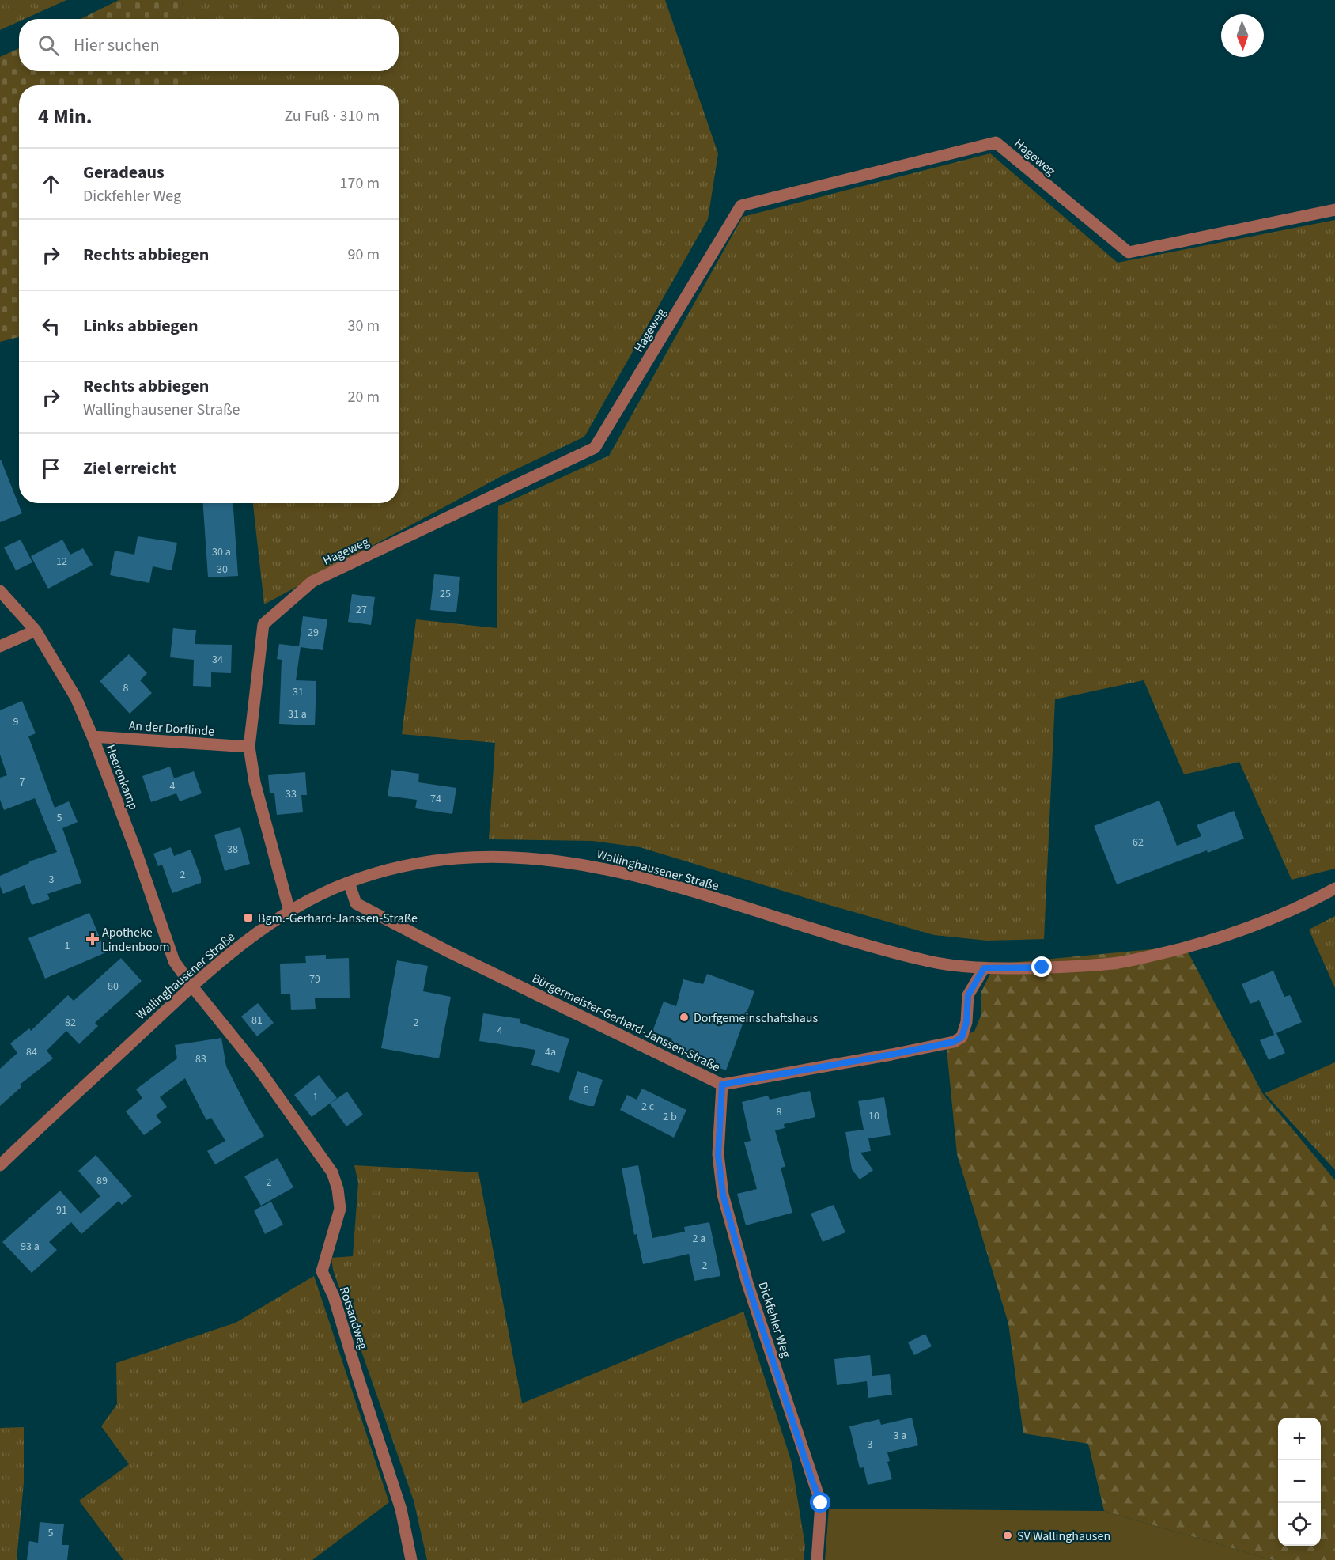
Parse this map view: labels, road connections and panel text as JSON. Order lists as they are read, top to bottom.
{
  "streets": {
    "street": [
      "Hageweg",
      "An der Dorflinde",
      "Heerenkamp",
      "Wallinghausener Straße",
      "Bürgermeister-Gerhard-Janssen-Straße",
      "Rotsandweg",
      "Dickfehler Weg"
    ]
  },
  "crossings": [
    ["Hageweg", "An der Dorflinde"],
    ["Hageweg", "Wallinghausener Straße"],
    ["An der Dorflinde", "Heerenkamp"],
    ["Heerenkamp", "Wallinghausener Straße"],
    ["Heerenkamp", "Rotsandweg"],
    ["Wallinghausener Straße", "Bürgermeister-Gerhard-Janssen-Straße"],
    ["Wallinghausener Straße", "Rotsandweg"],
    ["Bürgermeister-Gerhard-Janssen-Straße", "Dickfehler Weg"]
  ],
  "places": {
    "transit": ["Bgm.-Gerhard-Janssen-Straße"],
    "health": ["Apotheke Lindenboom"],
    "other": ["Dorfgemeinschaftshaus", "SV Wallinghausen"]
  },
  "house_numbers": [
    "30 a",
    "12",
    "30",
    "25",
    "27",
    "29",
    "34",
    "8",
    "31",
    "31 a",
    "9",
    "7",
    "4",
    "33",
    "74",
    "5",
    "62",
    "38",
    "2",
    "3",
    "1",
    "79",
    "80",
    "81",
    "82",
    "2",
    "4",
    "84",
    "4a",
    "83",
    "6",
    "1",
    "2 c",
    "8",
    "10",
    "2 b",
    "89",
    "2",
    "91",
    "2 a",
    "93 a",
    "2",
    "3 a",
    "3",
    "5"
  ],
  "north": "bottom",
  "page": {
    "search": "Hier suchen",
    "heading": ["4 Min.", "Zu Fuß · 310 m"],
    "list": [
      ["Geradeaus", "Dickfehler Weg", "170 m"],
      ["Rechts abbiegen", "90 m"],
      ["Links abbiegen", "30 m"],
      ["Rechts abbiegen", "Wallinghausener Straße", "20 m"],
      "Ziel erreicht"
    ],
    "map_buttons": ["+", "−"]
  }
}
